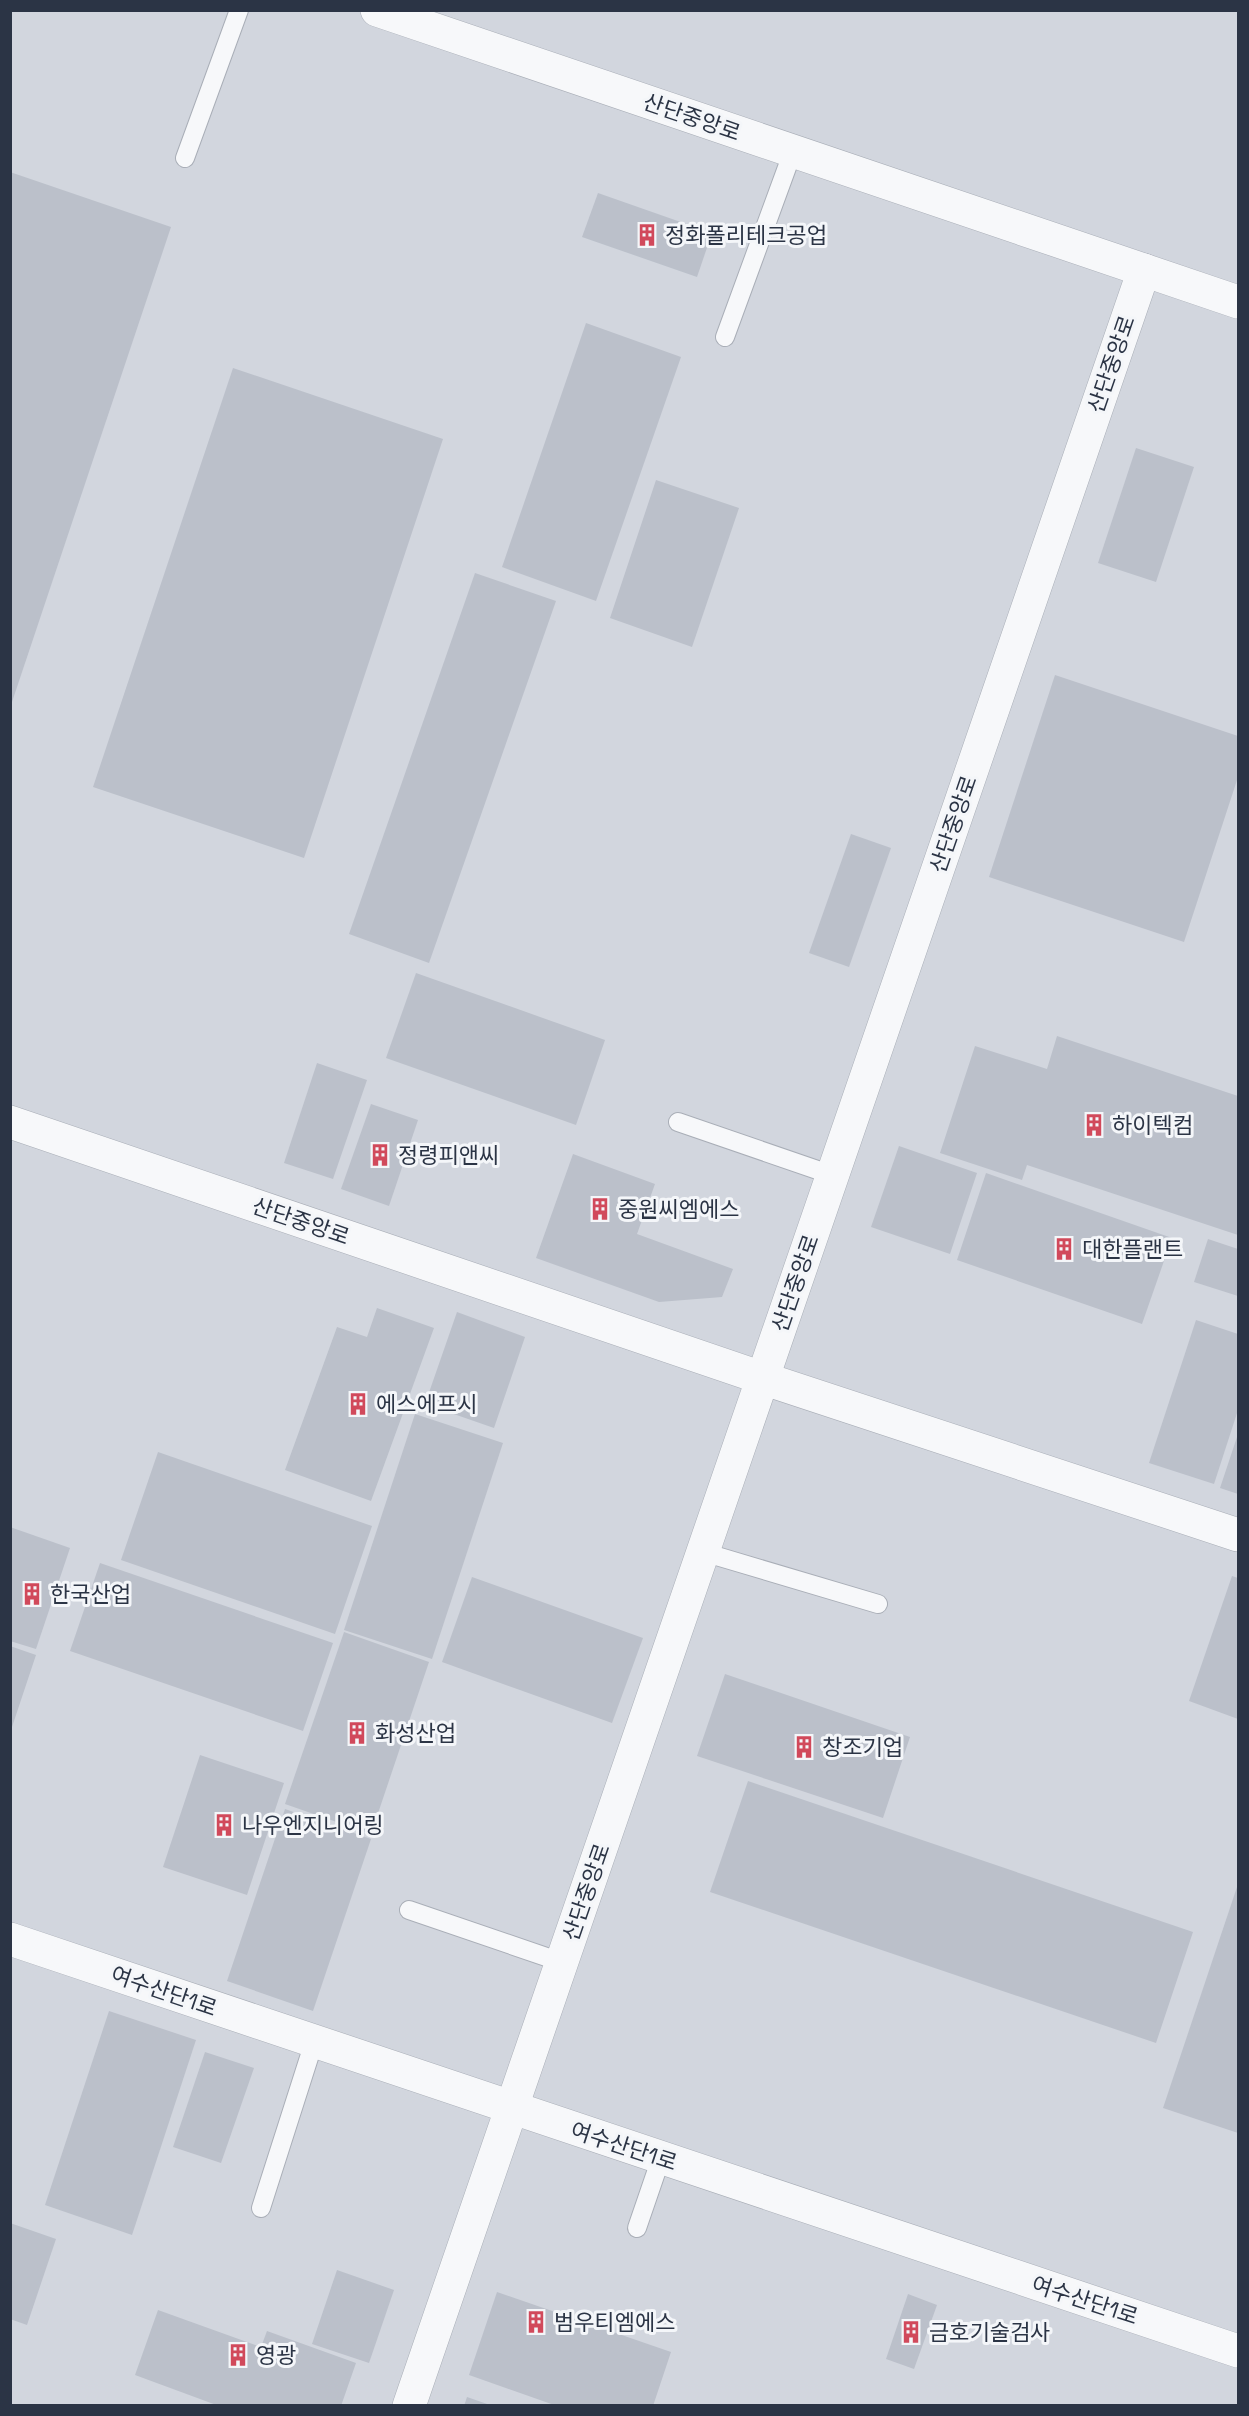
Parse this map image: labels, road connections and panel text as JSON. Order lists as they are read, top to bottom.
{
  "streets": {
    "street": ["산단중앙로", "여수산단1로"]
  },
  "crossings": [
    ["산단중앙로", "여수산단1로"]
  ],
  "places": {
    "building": [
      "정화폴리테크공업",
      "하이텍컴",
      "정령피앤씨",
      "중원씨엠에스",
      "대한플랜트",
      "에스에프시",
      "한국산업",
      "화성산업",
      "창조기업",
      "나우엔지니어링",
      "범우티엠에스",
      "금호기술검사",
      "영광"
    ]
  }
}
